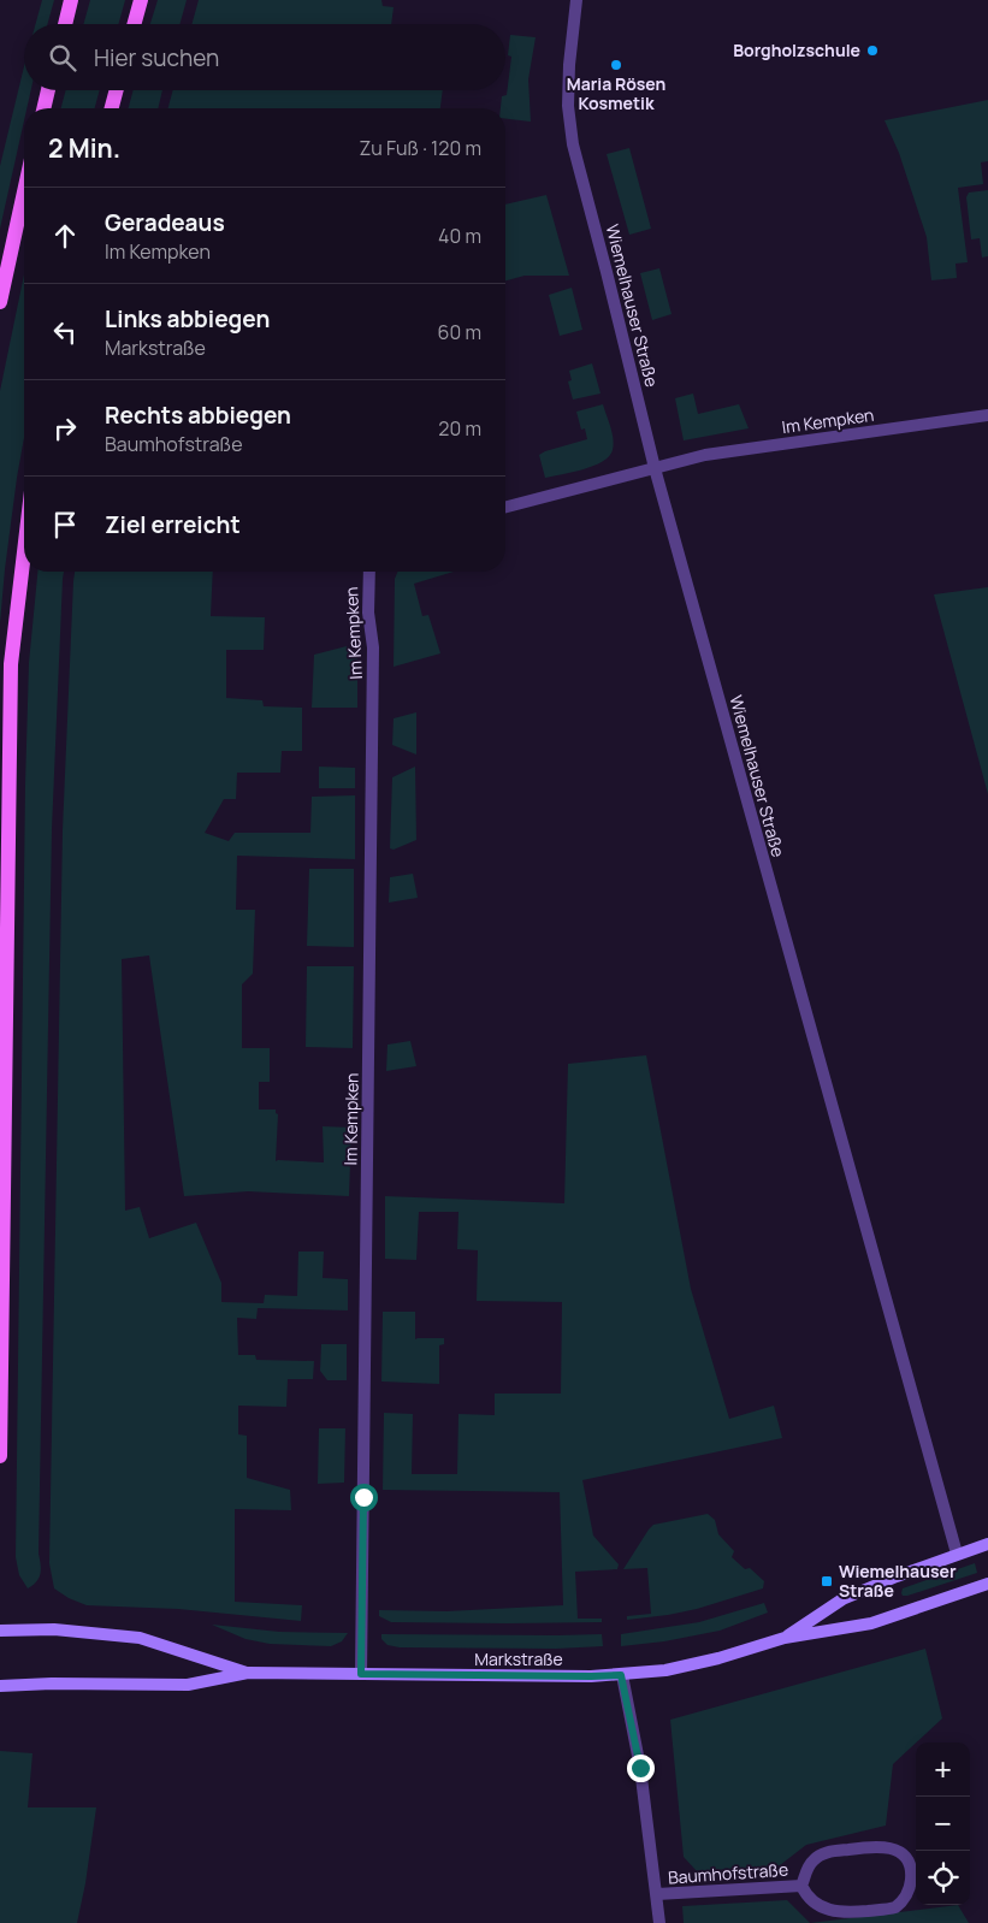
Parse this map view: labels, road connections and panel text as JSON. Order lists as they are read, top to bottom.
{
  "streets": {
    "main road": ["Markstraße"],
    "street": ["Wiemelhauser Straße", "Im Kempken", "Baumhofstraße"]
  },
  "crossings": [
    ["Wiemelhauser Straße", "Im Kempken"],
    ["Wiemelhauser Straße", "Markstraße"],
    ["Im Kempken", "Markstraße"],
    ["Markstraße", "Baumhofstraße"]
  ],
  "places": {
    "other": ["Borgholzschule", "Maria Rösen Kosmetik"],
    "transit": ["Wiemelhauser Straße"]
  },
  "page": {
    "search": "Hier suchen",
    "heading": ["2 Min.", "Zu Fuß · 120 m"],
    "list": [
      ["Geradeaus", "Im Kempken", "40 m"],
      ["Links abbiegen", "Markstraße", "60 m"],
      ["Rechts abbiegen", "Baumhofstraße", "20 m"],
      "Ziel erreicht"
    ],
    "map_buttons": ["+", "−"]
  }
}
